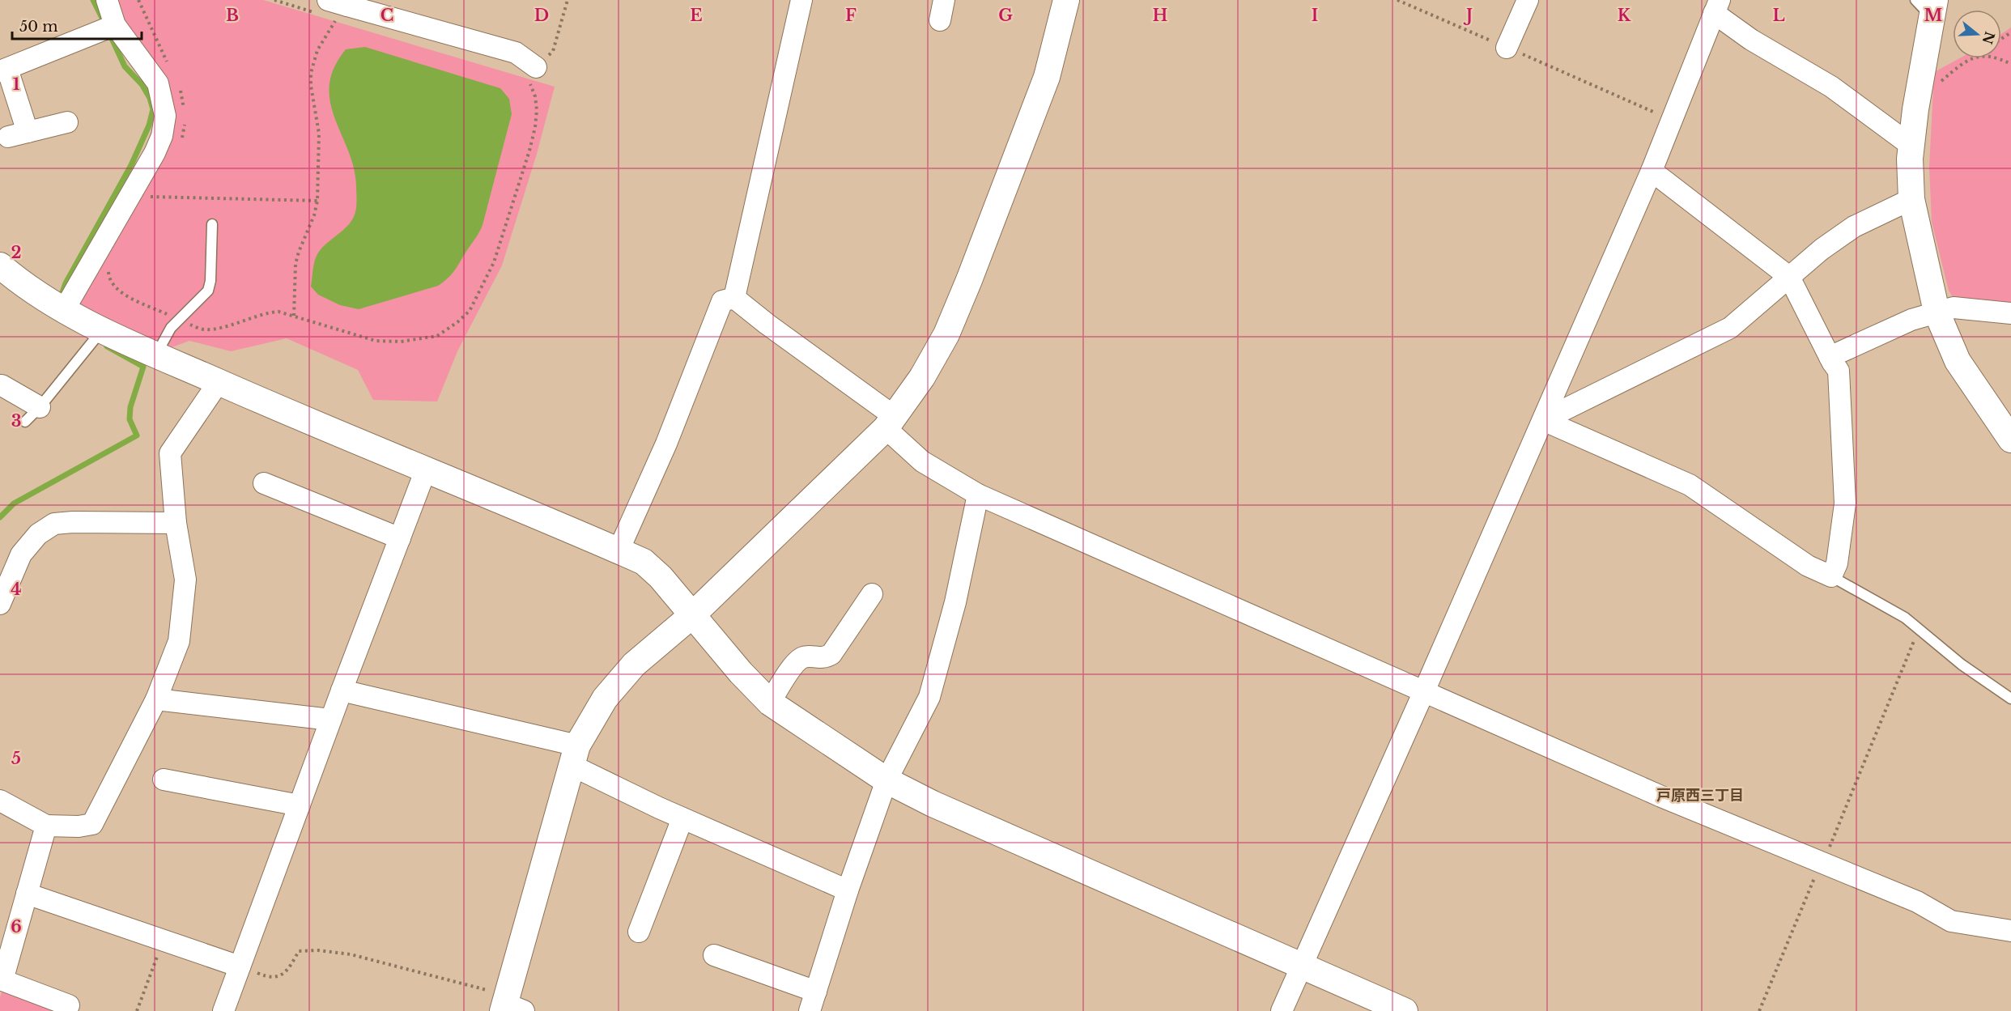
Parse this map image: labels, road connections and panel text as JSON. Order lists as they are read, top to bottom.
{
  "districts": ["戸原西三丁目"],
  "scale_bar": "50 m",
  "north": "right",
  "grid": {
    "columns": [
      "B",
      "C",
      "D",
      "E",
      "F",
      "G",
      "H",
      "I",
      "J",
      "K",
      "L",
      "M"
    ],
    "rows": [
      "1",
      "2",
      "3",
      "4",
      "5",
      "6"
    ]
  }
}
